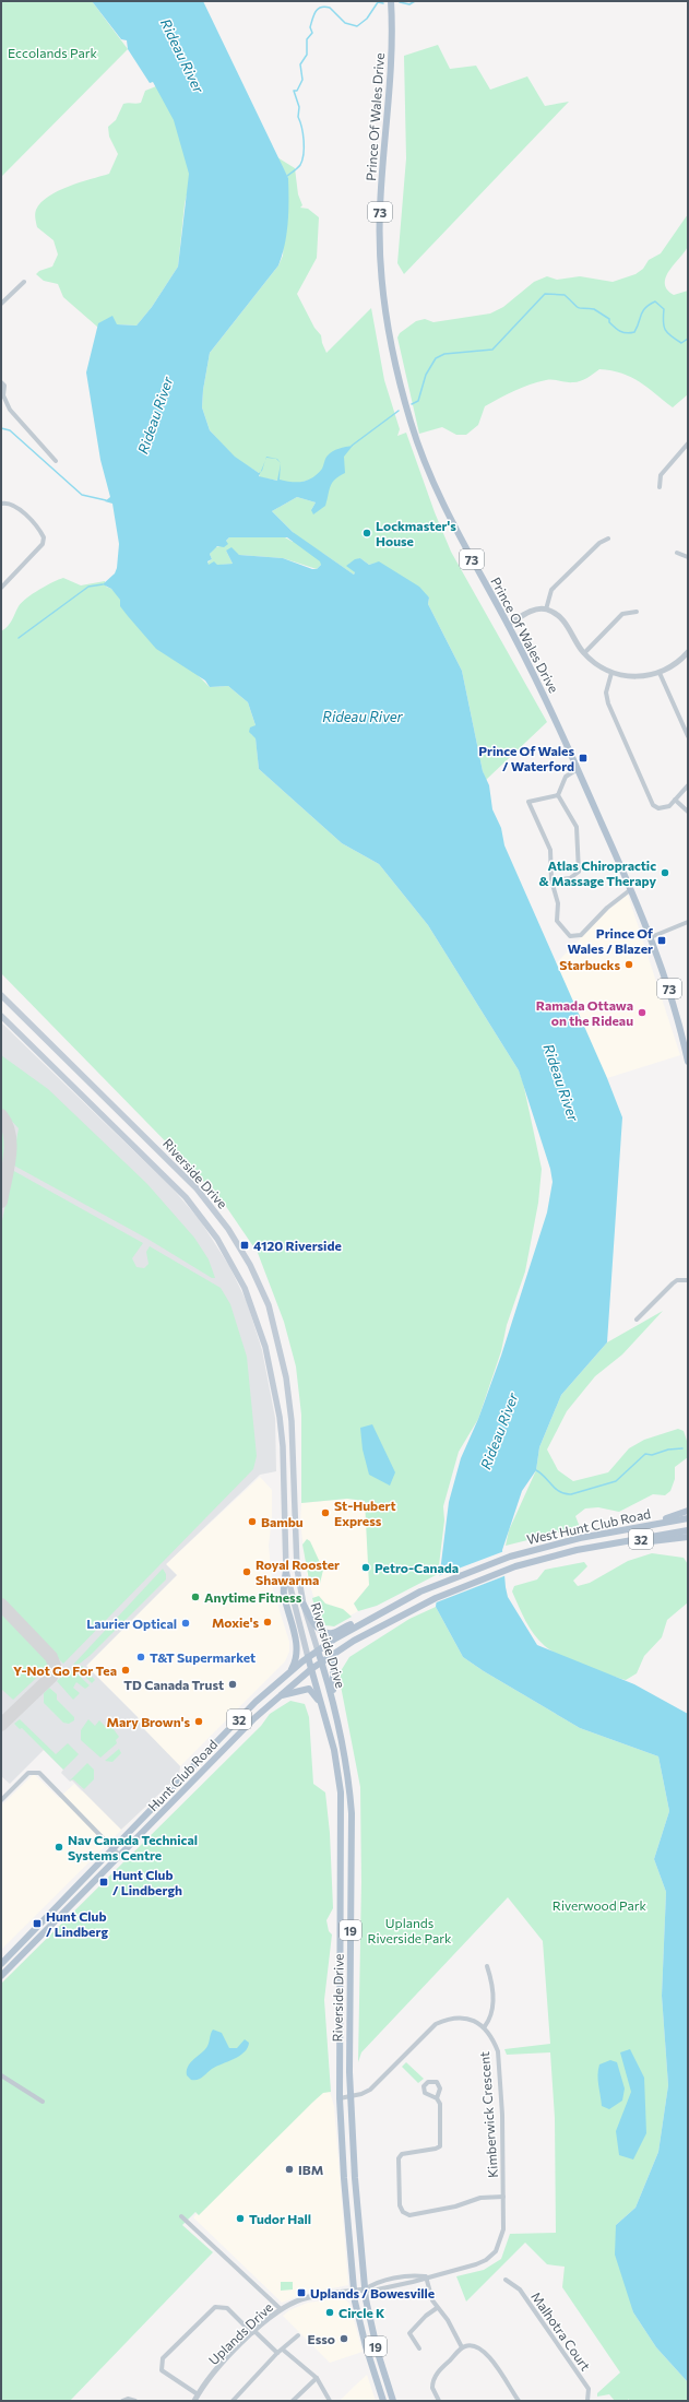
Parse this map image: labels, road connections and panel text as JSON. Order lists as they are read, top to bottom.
{
  "streets": {
    "main road": [
      "Prince Of Wales Drive",
      "73",
      "Riverside Drive",
      "West Hunt Club Road",
      "32",
      "Hunt Club Road",
      "19"
    ],
    "street": ["Kimberwick Crescent", "Malhotra Court", "Uplands Drive"]
  },
  "crossings": [
    ["Riverside Drive", "Hunt Club Road"],
    ["Riverside Drive", "Kimberwick Crescent"],
    ["Riverside Drive", "Uplands Drive"],
    ["West Hunt Club Road", "Hunt Club Road"],
    ["Kimberwick Crescent", "Uplands Drive"]
  ],
  "water": ["Rideau River"],
  "parks": ["Eccolands Park", "Riverwood Park", "Uplands Riverside Park"],
  "places": {
    "other": [
      "Lockmaster's House",
      "Atlas Chiropractic & Massage Therapy",
      "Starbucks",
      "Ramada Ottawa on the Rideau",
      "St-Hubert Express",
      "Bambu",
      "Petro-Canada",
      "Royal Rooster Shawarma",
      "Anytime Fitness",
      "Moxie's",
      "Laurier Optical",
      "T&T Supermarket",
      "Y-Not Go For Tea",
      "TD Canada Trust",
      "Mary Brown's",
      "Nav Canada Technical Systems Centre",
      "IBM",
      "Tudor Hall",
      "Circle K",
      "Esso"
    ],
    "transit": [
      "Prince Of Wales / Waterford",
      "Prince Of Wales / Blazer",
      "4120 Riverside",
      "Hunt Club / Lindbergh",
      "Hunt Club / Lindberg",
      "Uplands / Bowesville"
    ]
  }
}
